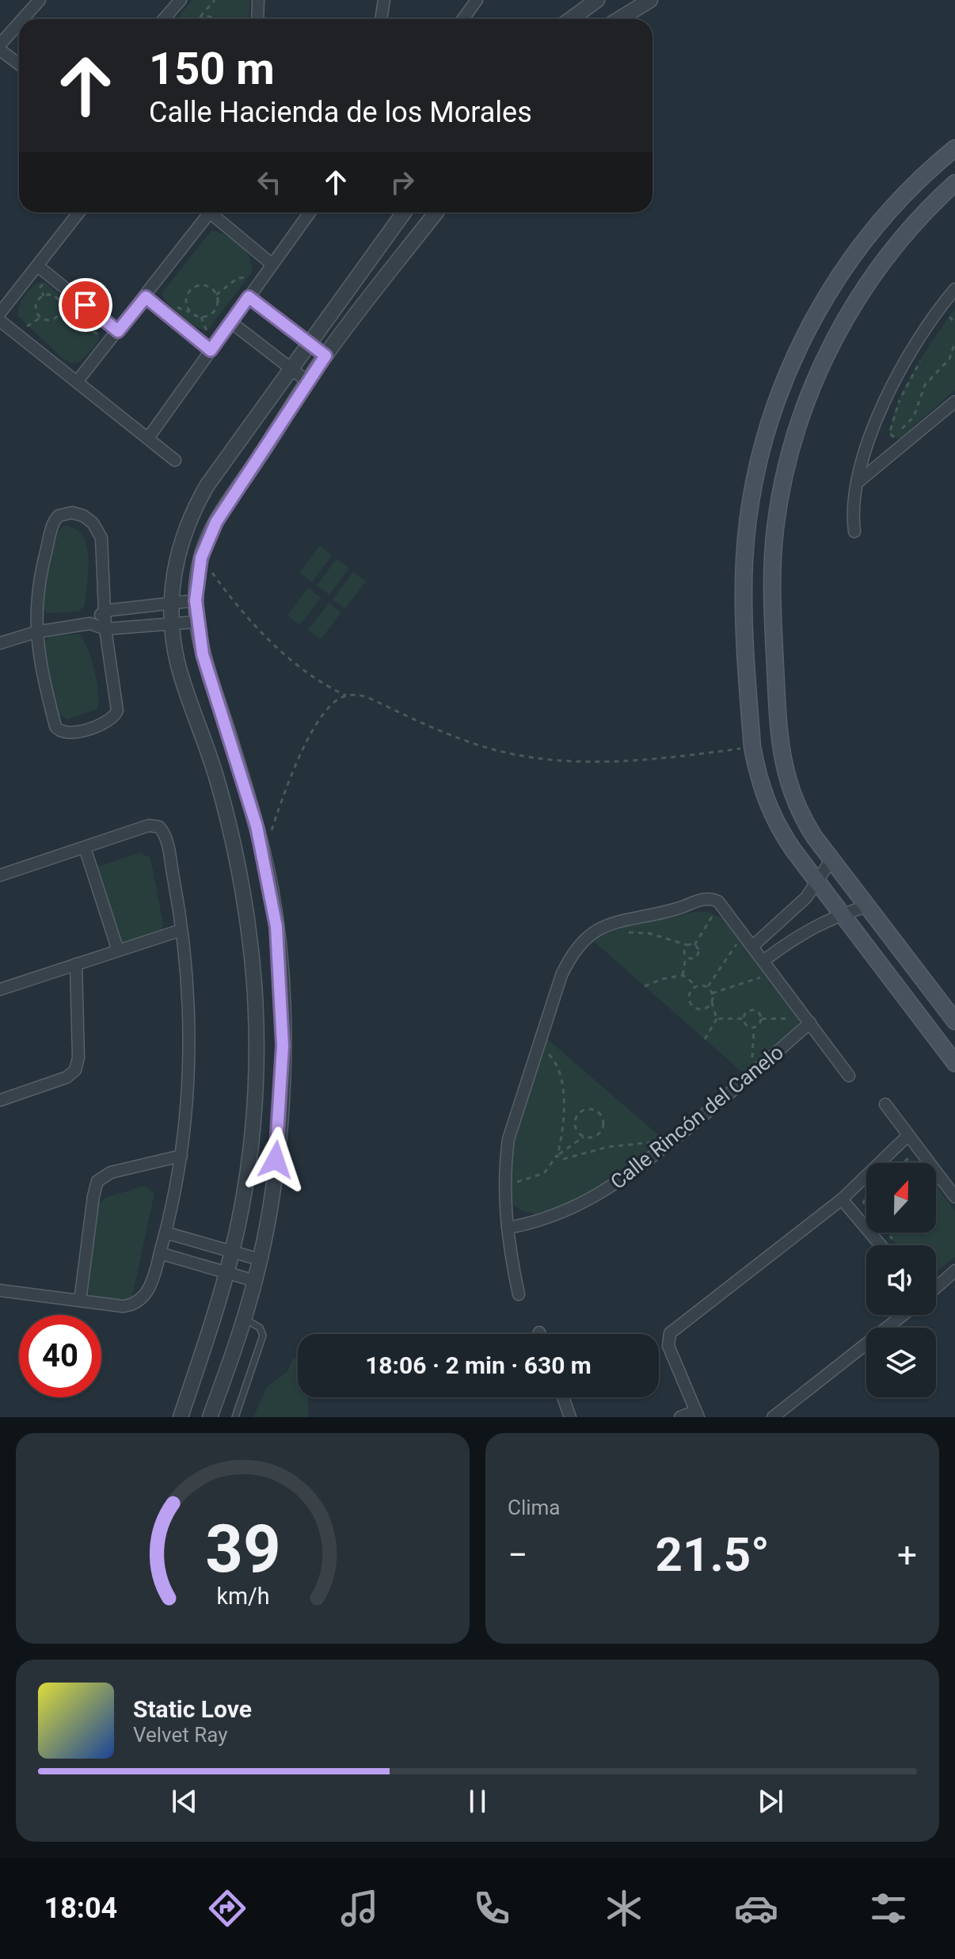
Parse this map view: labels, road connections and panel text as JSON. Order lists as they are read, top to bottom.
{
  "streets": {
    "street": ["Calle Rincón del Canelo"]
  },
  "north": "top",
  "page": {
    "turn": ["150 m", "Calle Hacienda de los Morales"],
    "limit": "40",
    "trip": "18:06 · 2 min · 630 m",
    "tile": "Clima",
    "heat": ["−", "21.5°", "+"],
    "song": ["Static Love", "Velvet Ray"],
    "tabs": "18:04",
    "gauge": ["39", "km/h"]
  }
}
